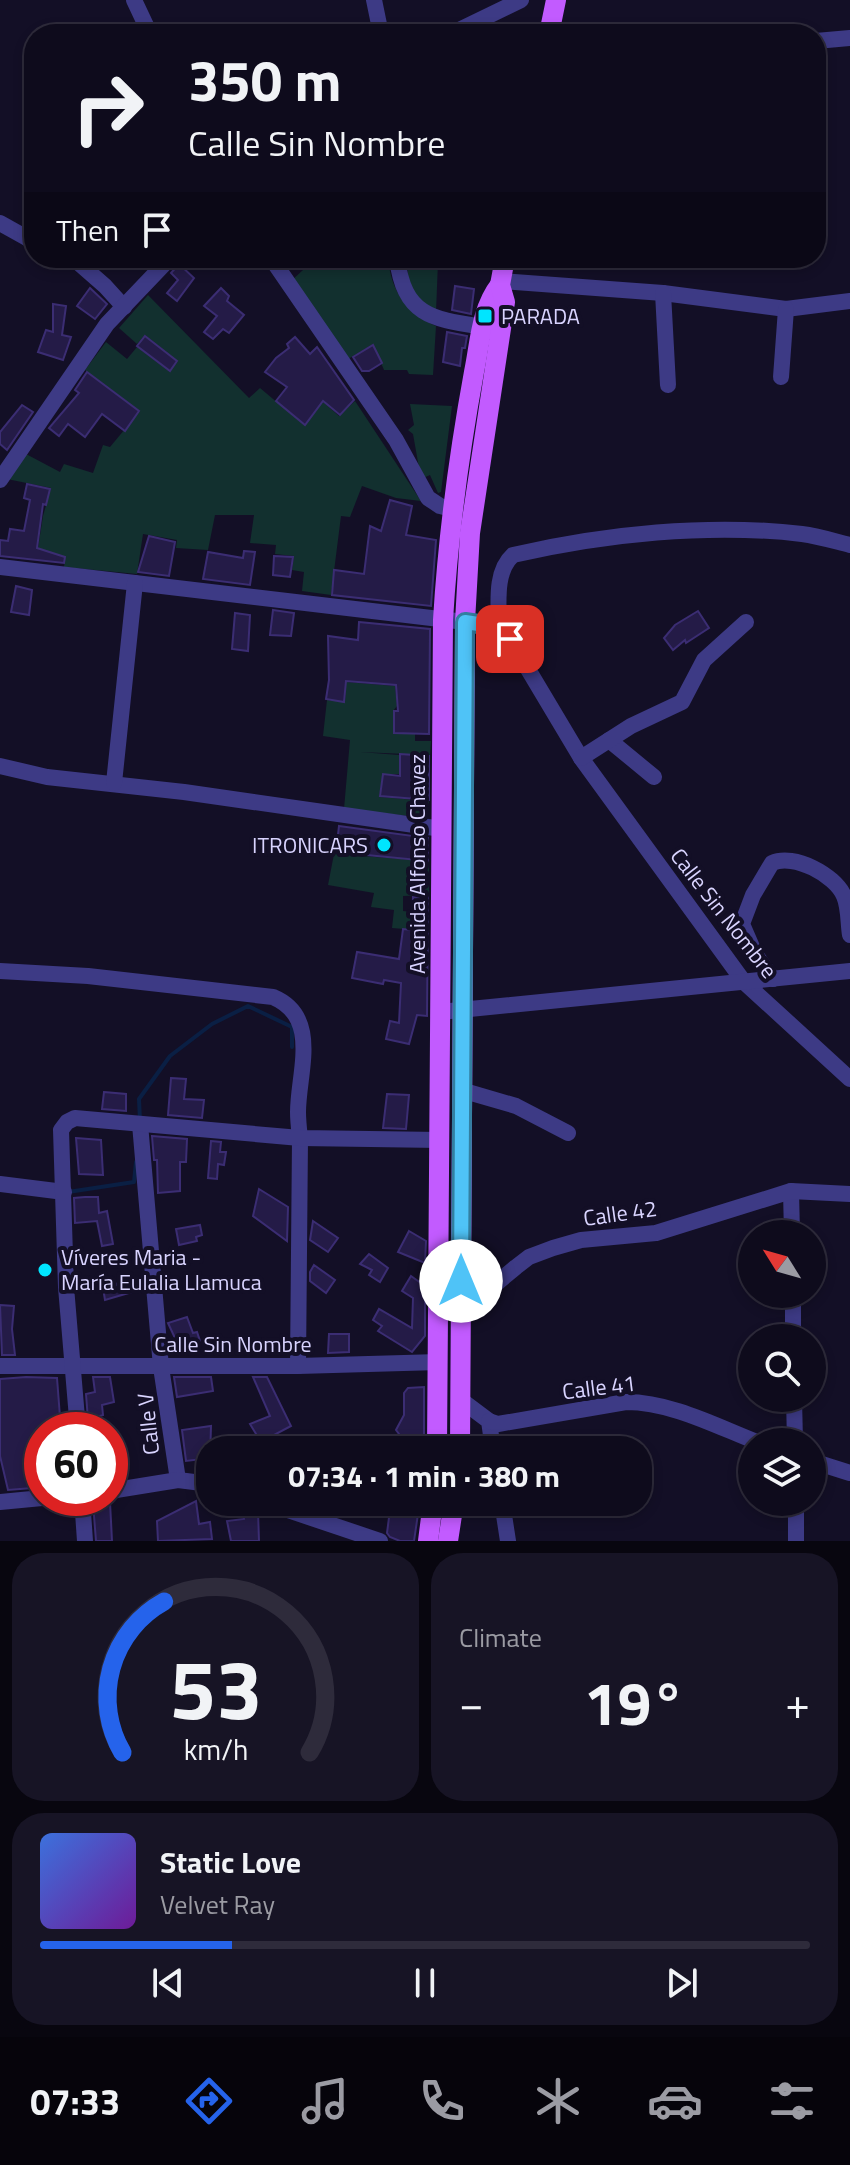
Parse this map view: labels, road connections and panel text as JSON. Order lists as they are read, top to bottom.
{
  "streets": {
    "main road": ["Avenida Alfonso Chavez"],
    "street": [
      "Calle Sin Nombre",
      "Calle 42",
      "Calle 41",
      "Calle V"
    ]
  },
  "crossings": [
    ["Avenida Alfonso Chavez", "Calle Sin Nombre"],
    ["Avenida Alfonso Chavez", "Calle 42"],
    ["Calle Sin Nombre", "Calle V"]
  ],
  "places": {
    "transit": ["PARADA"],
    "other": ["ITRONICARS", "Víveres Maria - María Eulalia Llamuca"]
  },
  "north": "top left",
  "page": {
    "turn": ["350 m", "Calle Sin Nombre"],
    "then": "Then",
    "limit": "60",
    "trip": "07:34 · 1 min · 380 m",
    "tile": "Climate",
    "heat": ["−", "19°", "+"],
    "song": ["Static Love", "Velvet Ray"],
    "tabs": "07:33",
    "gauge": ["53", "km/h"]
  }
}
